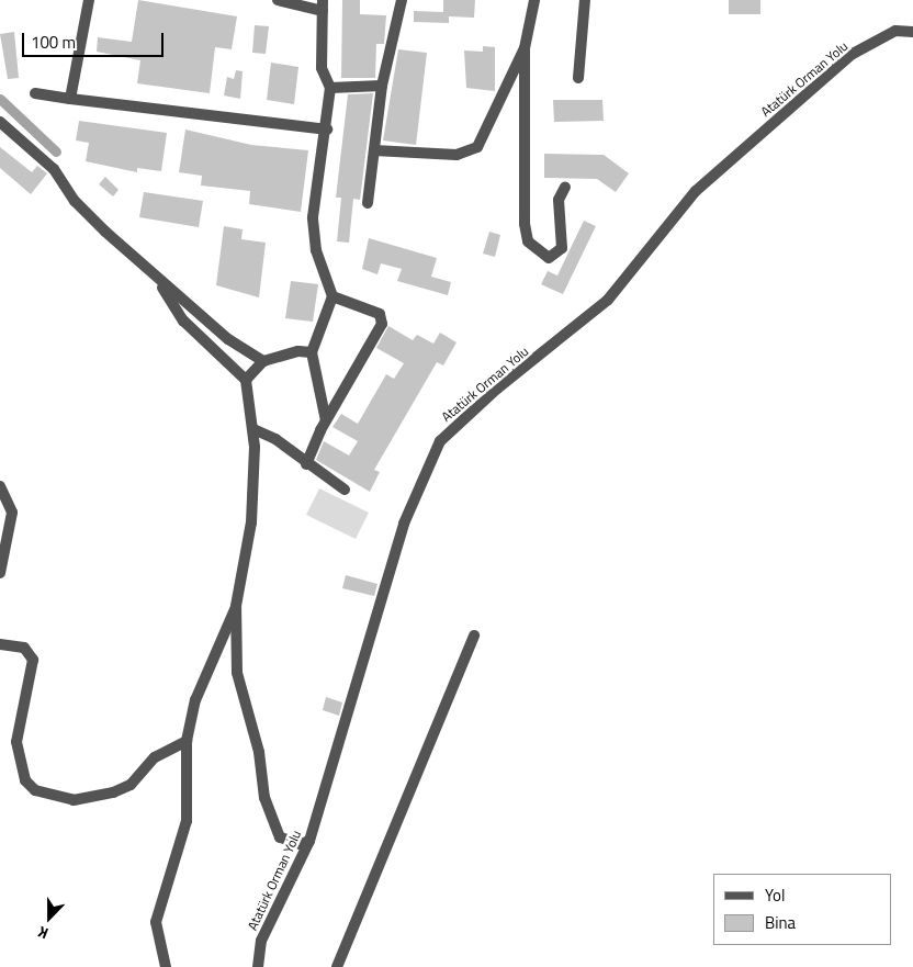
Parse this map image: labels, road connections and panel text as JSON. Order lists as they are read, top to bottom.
{
  "streets": {
    "street": ["Atatürk Orman Yolu"]
  },
  "legend": ["Yol", "Bina"],
  "scale_bar": "100 m",
  "north": "bottom"
}
